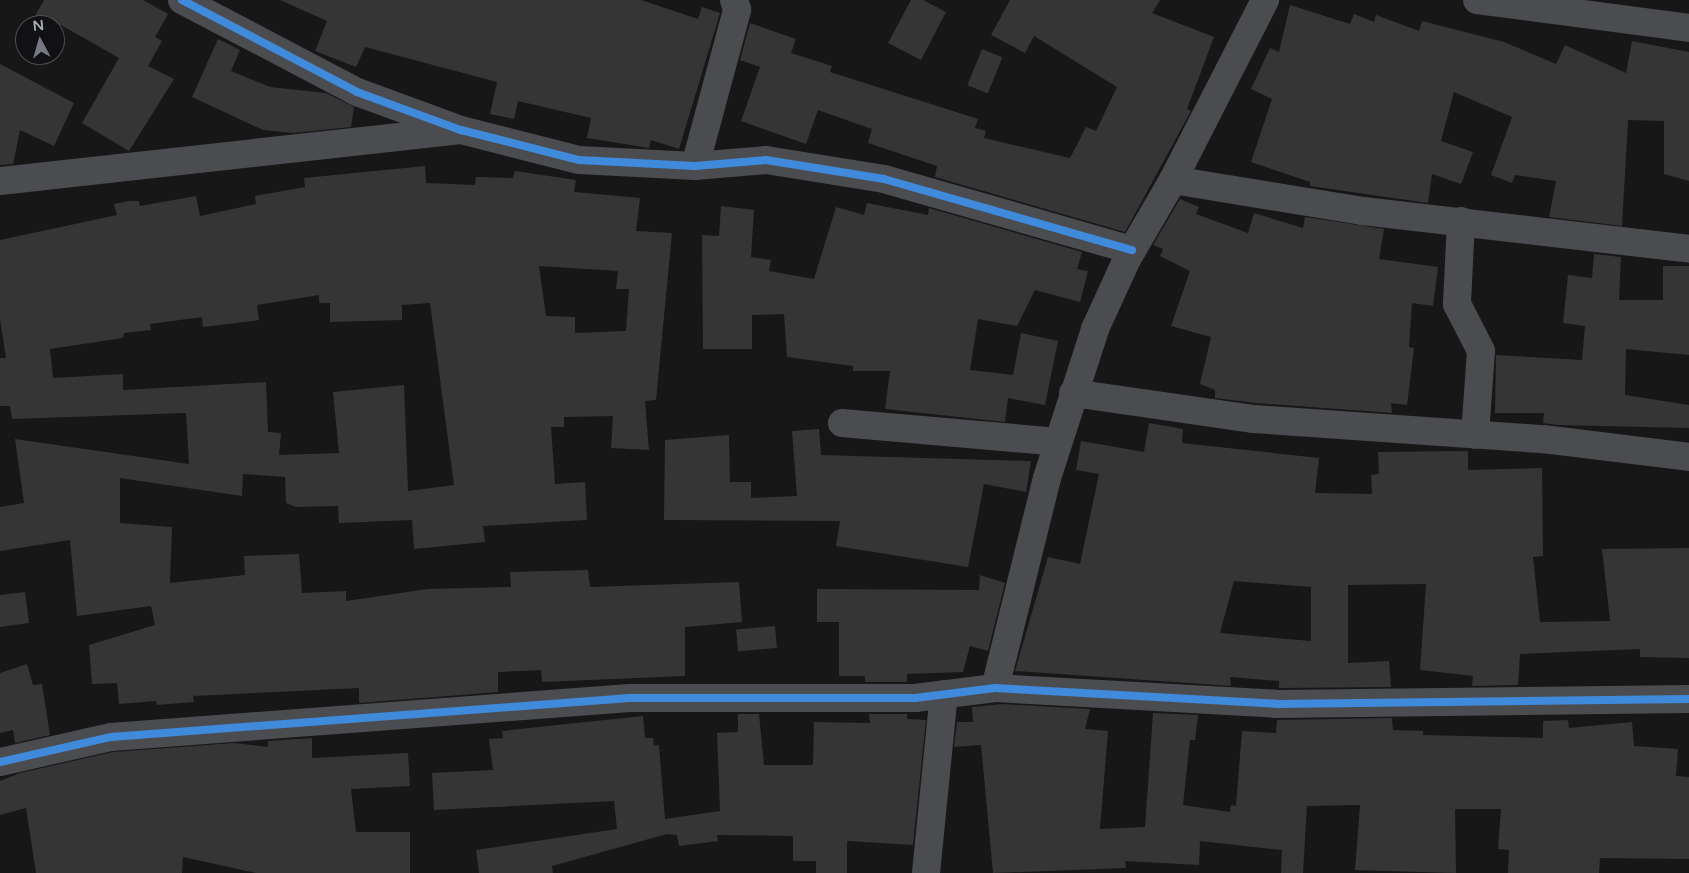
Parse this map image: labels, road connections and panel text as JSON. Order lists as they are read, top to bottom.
{
  "north": "top"
}
